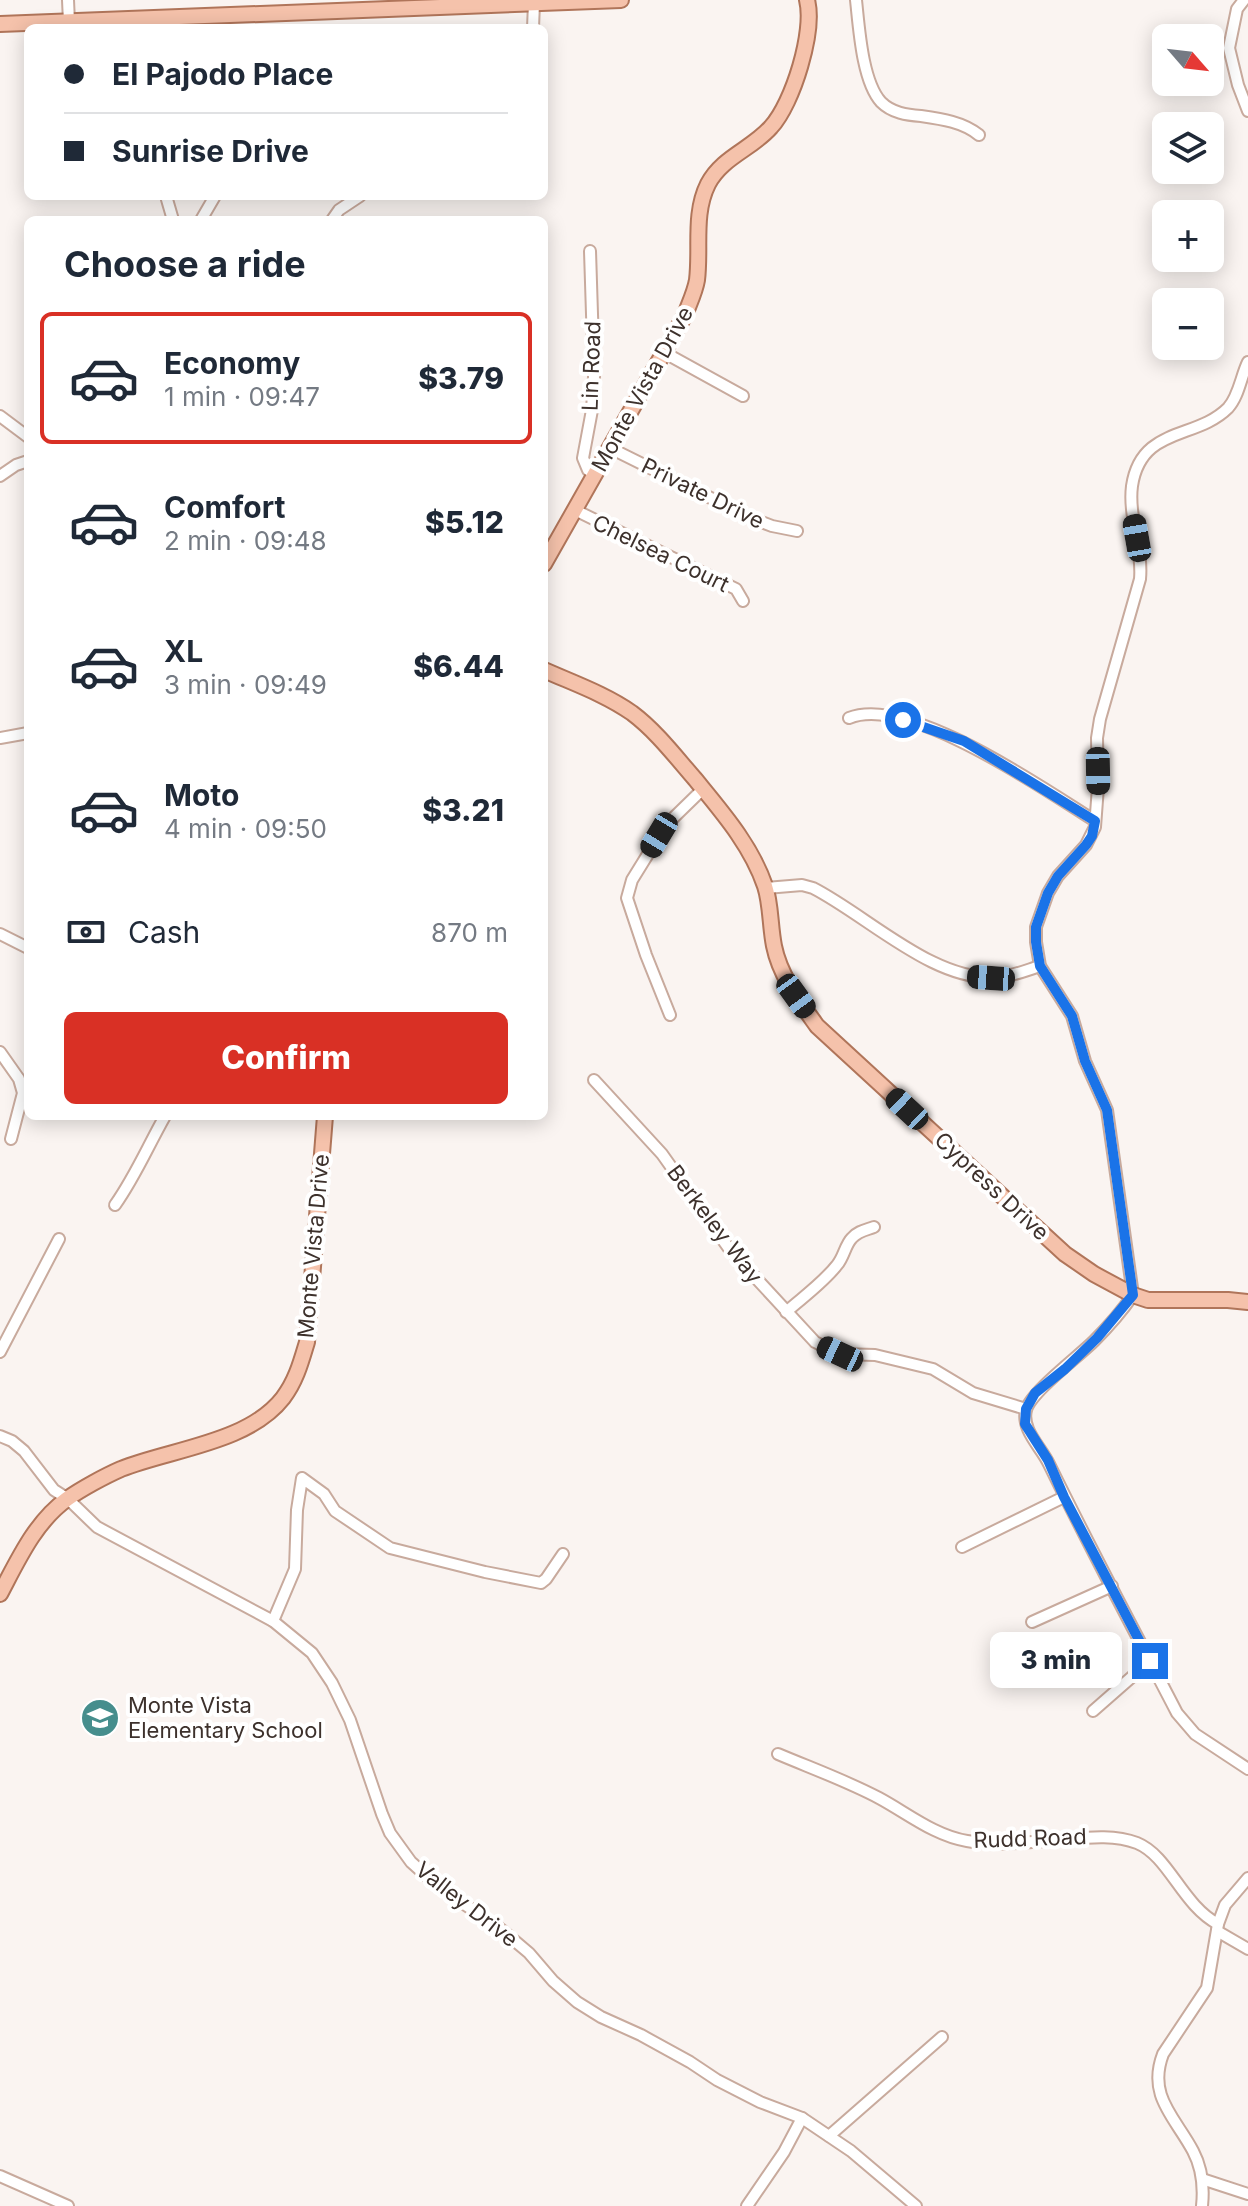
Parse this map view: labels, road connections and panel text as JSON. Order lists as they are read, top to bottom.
{
  "streets": {
    "main road": ["Monte Vista Drive", "Cypress Drive"],
    "street": [
      "Lin Road",
      "Private Drive",
      "Chelsea Court",
      "Berkeley Way",
      "Rudd Road",
      "Valley Drive"
    ]
  },
  "crossings": [
    ["Lin Road", "Monte Vista Drive"],
    ["Monte Vista Drive", "Private Drive"],
    ["Monte Vista Drive", "Chelsea Court"],
    ["Monte Vista Drive", "Valley Drive"]
  ],
  "places": {
    "school or university": ["Monte Vista Elementary School"]
  },
  "north": "bottom right",
  "page": {
    "map_buttons": ["+", "−"],
    "banner": ["El Pajodo Place", "Sunrise Drive"],
    "heading": "Choose a ride",
    "list": [
      {
        "name": "Economy",
        "note": "1 min · 09:47",
        "value": "$3.79"
      },
      {
        "name": "Comfort",
        "note": "2 min · 09:48",
        "value": "$5.12"
      },
      {
        "name": "XL",
        "note": "3 min · 09:49",
        "value": "$6.44"
      },
      {
        "name": "Moto",
        "note": "4 min · 09:50",
        "value": "$3.21"
      }
    ],
    "pay": ["Cash", "870 m"],
    "buttons": "Confirm",
    "bubble": "3 min"
  }
}
